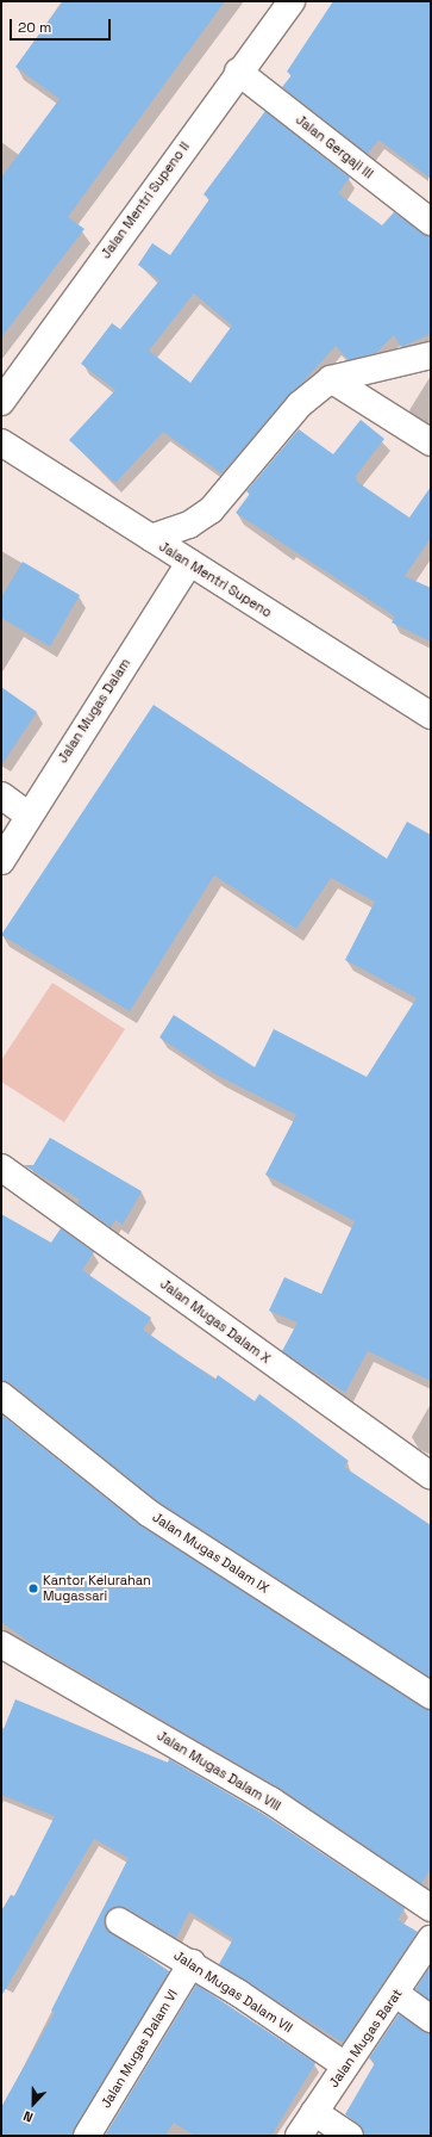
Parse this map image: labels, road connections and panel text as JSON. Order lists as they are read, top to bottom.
{
  "streets": {
    "street": [
      "Jalan Gergaji III",
      "Jalan Mentri Supeno II",
      "Jalan Mentri Supeno",
      "Jalan Mugas Dalam",
      "Jalan Mugas Dalam X",
      "Jalan Mugas Dalam IX",
      "Jalan Mugas Dalam VIII",
      "Jalan Mugas Dalam VII",
      "Jalan Mugas Barat",
      "Jalan Mugas Dalam VI"
    ]
  },
  "crossings": [
    ["Jalan Gergaji III", "Jalan Mentri Supeno II"],
    ["Jalan Mentri Supeno", "Jalan Mugas Dalam"],
    ["Jalan Mugas Dalam VII", "Jalan Mugas Barat"],
    ["Jalan Mugas Dalam VII", "Jalan Mugas Dalam VI"]
  ],
  "places": ["Kantor Kelurahan Mugassari"],
  "scale_bar": "20 m",
  "north": "bottom"
}
